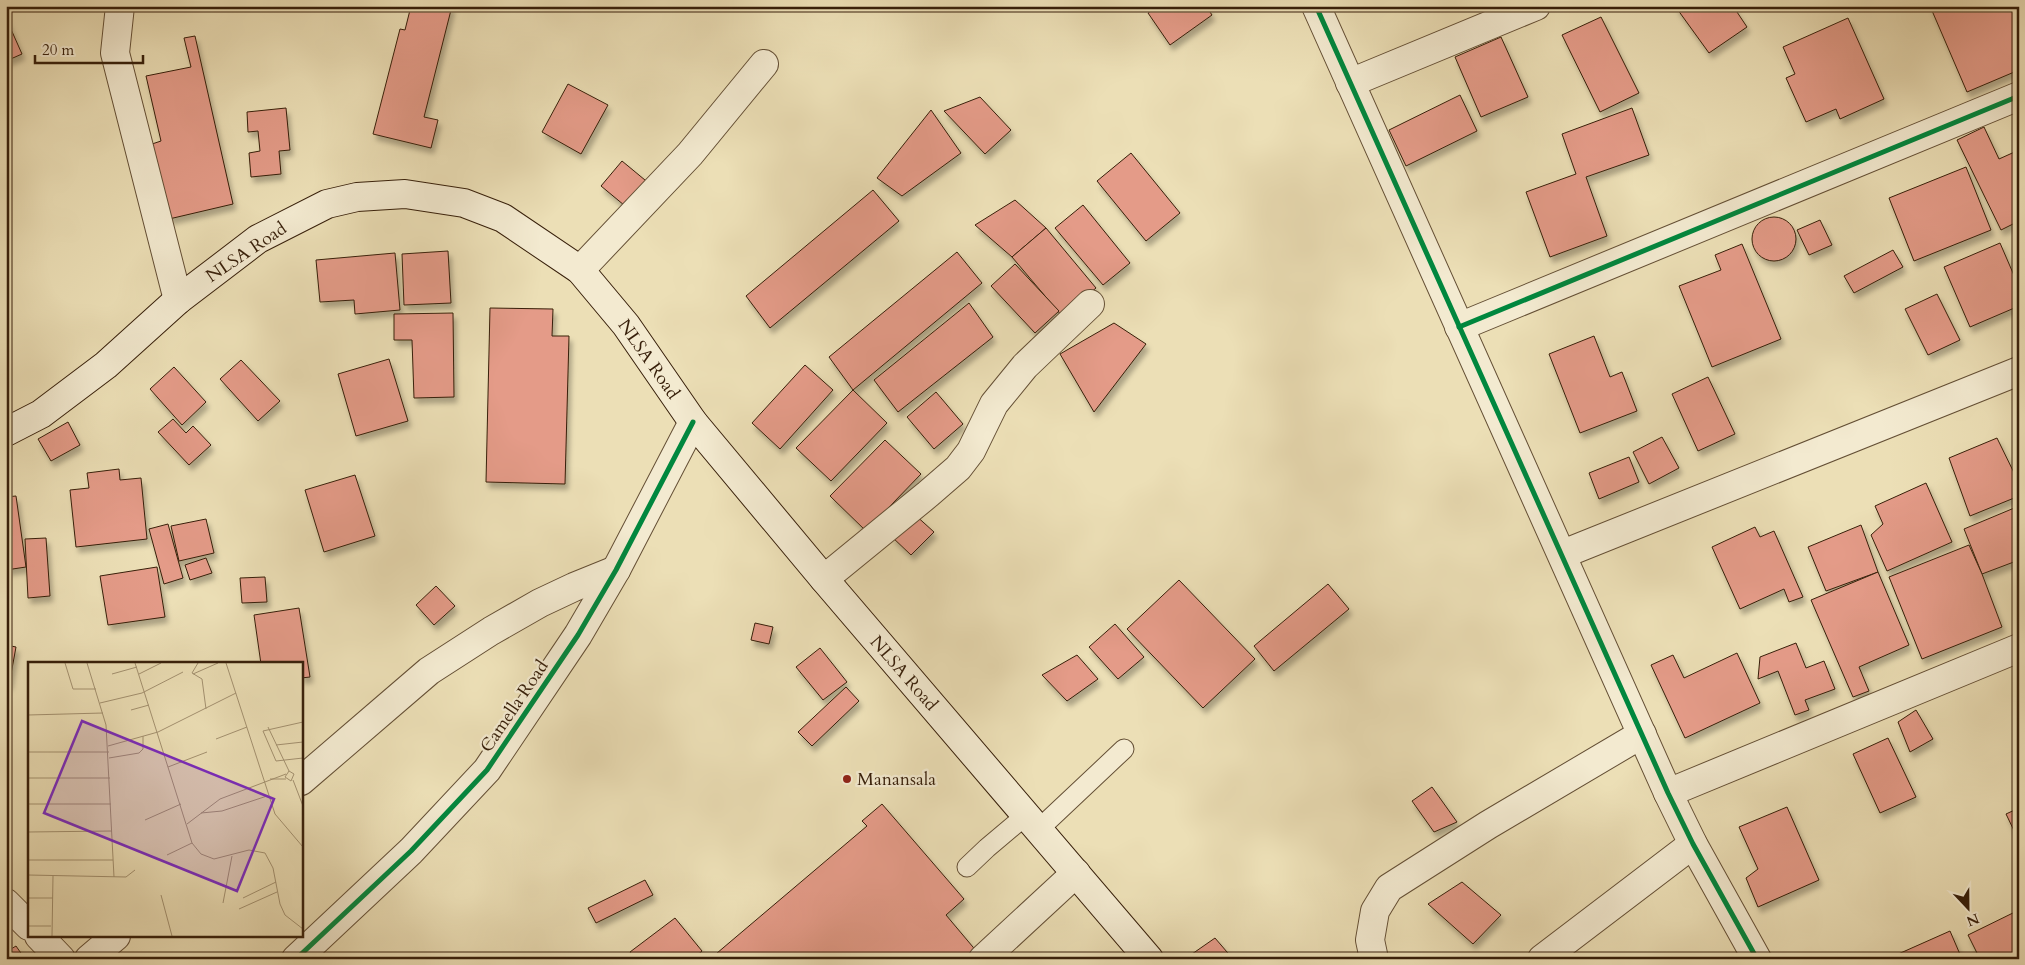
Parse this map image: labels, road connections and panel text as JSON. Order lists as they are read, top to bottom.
{
  "streets": {
    "street": ["NLSA Road", "Camella Road"]
  },
  "crossings": [
    ["NLSA Road", "Camella Road"]
  ],
  "places": ["Manansala"],
  "scale_bar": "20 m",
  "north": "bottom"
}
